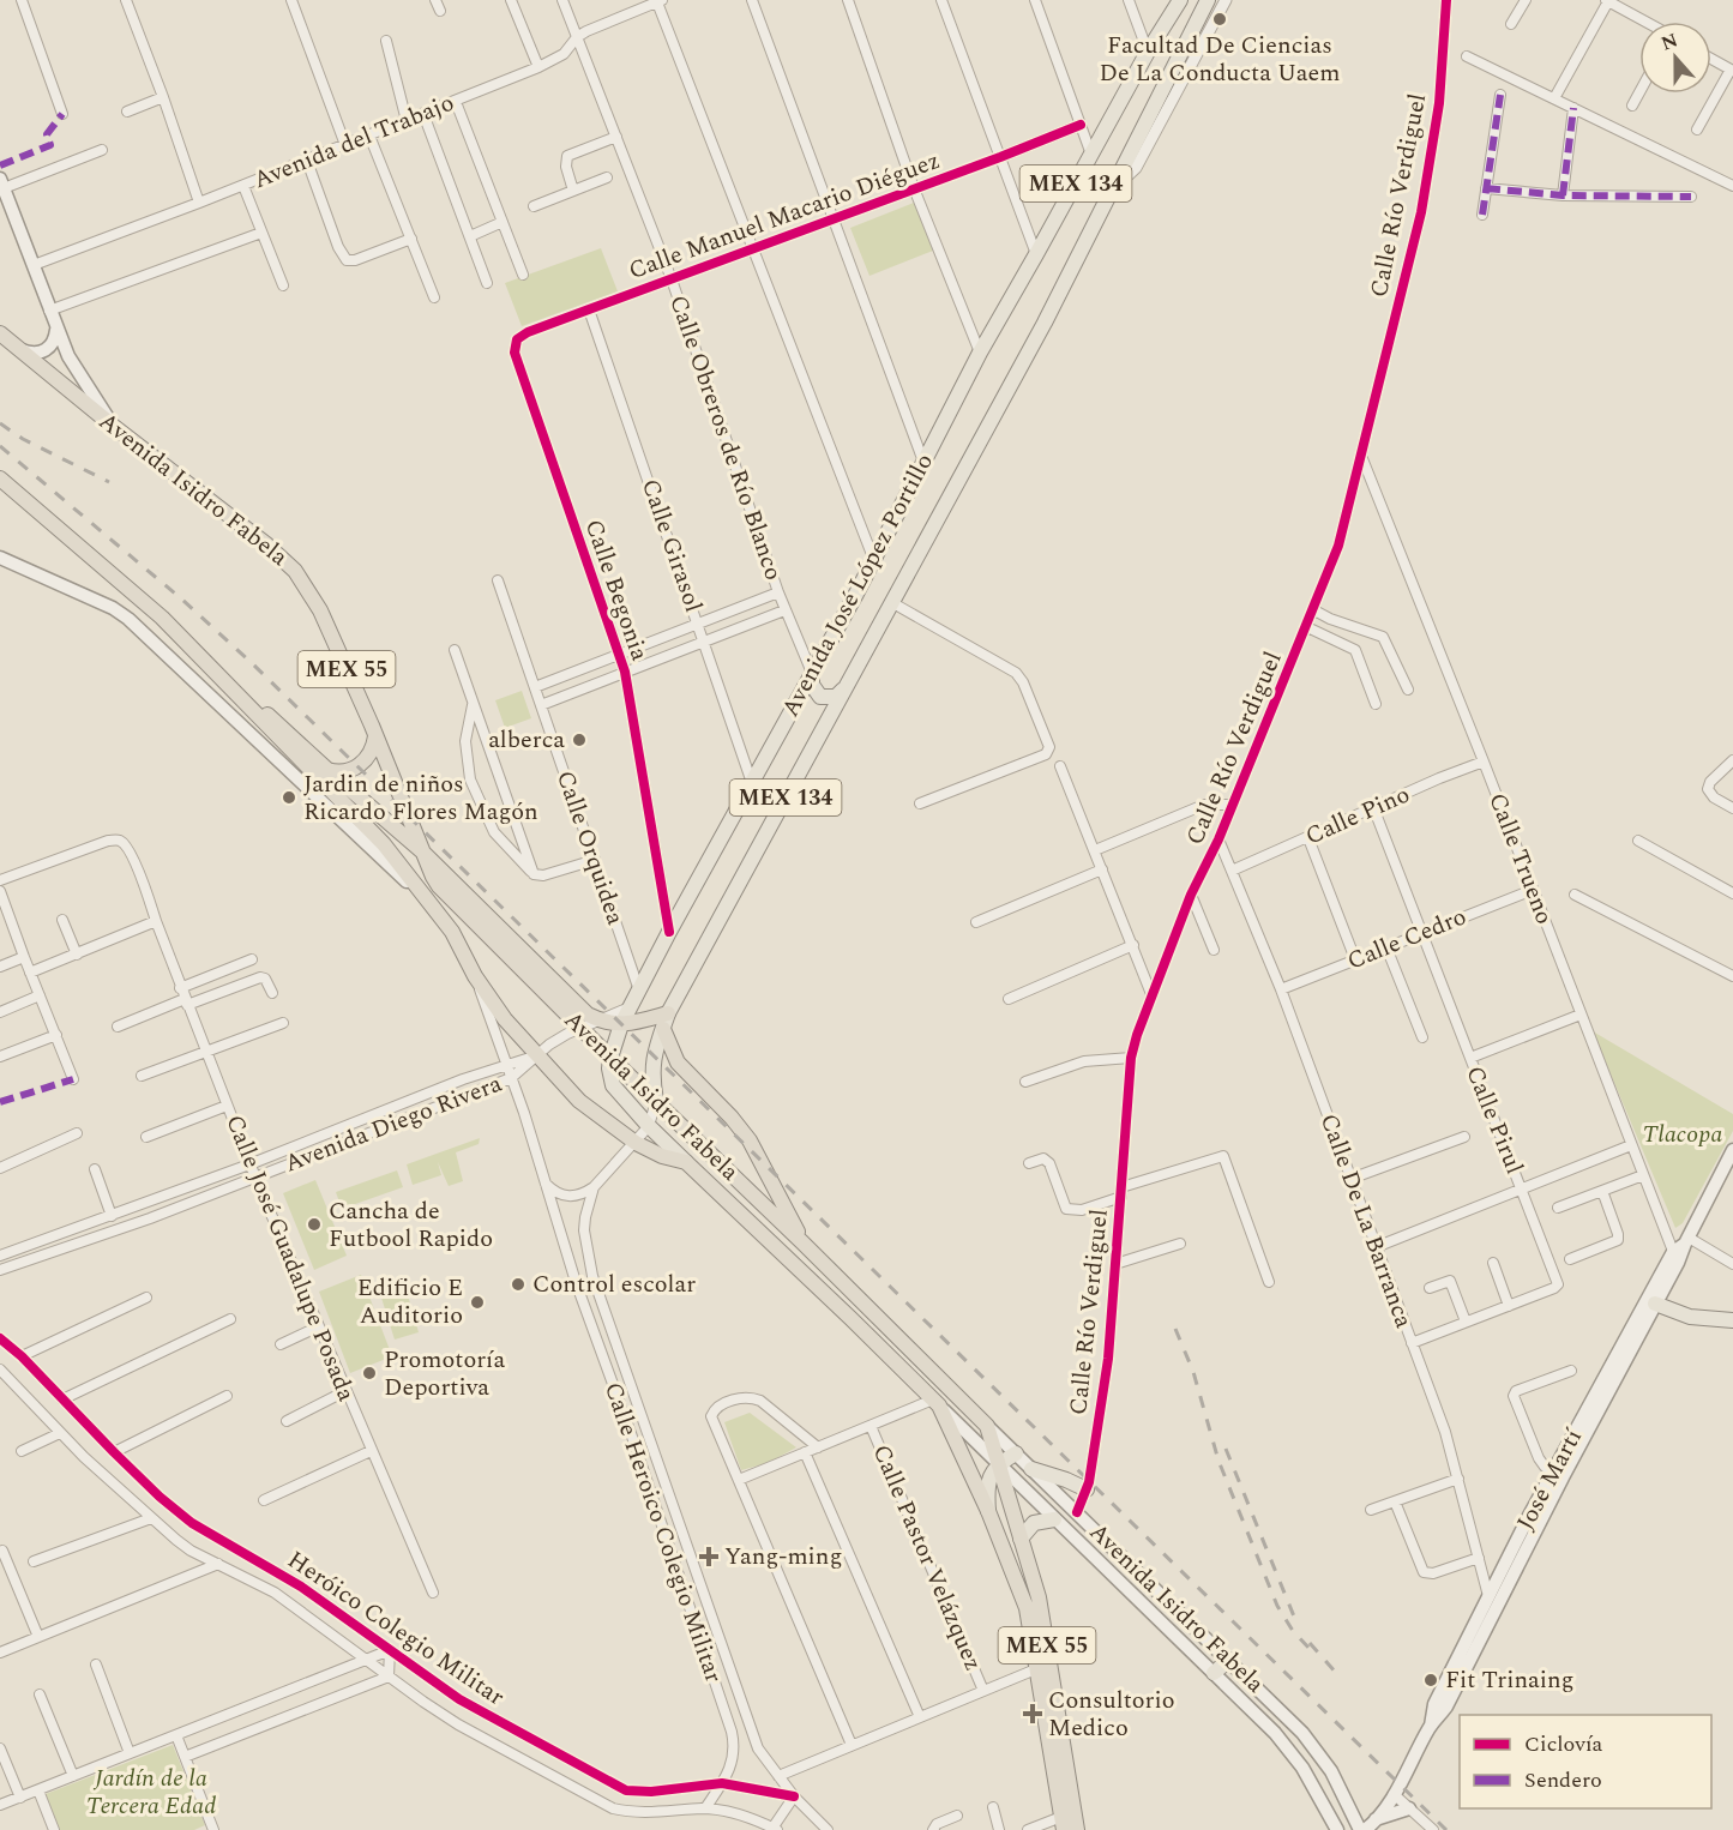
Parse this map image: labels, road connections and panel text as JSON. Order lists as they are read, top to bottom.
{
  "streets": {
    "highway": ["Avenida Isidro Fabela", "MEX 55"],
    "main road": ["MEX 134", "Avenida José López Portillo", "José Martí"],
    "street": [
      "Avenida del Trabajo",
      "Calle Río Verdiguel",
      "Calle Manuel Macario Diéguez",
      "Calle Obreros de Río Blanco",
      "Calle Girasol",
      "Calle Begonia",
      "Calle Pino",
      "Calle Orquidea",
      "Calle Trueno",
      "Calle Cedro",
      "Calle Pirul",
      "Avenida Diego Rivera",
      "Calle De La Barranca",
      "Calle José Guadalupe Posada",
      "Calle Heroico Colegio Militar",
      "Calle Pastor Velázquez",
      "Heróico Colegio Militar"
    ]
  },
  "crossings": [
    ["Avenida del Trabajo", "Calle Obreros de Río Blanco"],
    ["MEX 134", "Avenida Isidro Fabela"],
    ["MEX 134", "Avenida José López Portillo"],
    ["MEX 134", "Calle Heroico Colegio Militar"],
    ["Calle Río Verdiguel", "Avenida Isidro Fabela"],
    ["Calle Río Verdiguel", "Calle Trueno"],
    ["Calle Río Verdiguel", "Calle De La Barranca"],
    ["Calle Manuel Macario Diéguez", "Calle Obreros de Río Blanco"],
    ["Calle Manuel Macario Diéguez", "Calle Girasol"],
    ["Calle Manuel Macario Diéguez", "Calle Begonia"],
    ["Calle Obreros de Río Blanco", "Avenida José López Portillo"],
    ["Avenida Isidro Fabela", "Avenida José López Portillo"],
    ["Avenida Isidro Fabela", "MEX 55"],
    ["Avenida Isidro Fabela", "Avenida Diego Rivera"],
    ["Avenida Isidro Fabela", "José Martí"],
    ["Avenida Isidro Fabela", "Calle Heroico Colegio Militar"],
    ["Calle Girasol", "Avenida José López Portillo"],
    ["Avenida José López Portillo", "Calle Begonia"],
    ["Avenida José López Portillo", "Calle Orquidea"],
    ["Avenida José López Portillo", "Avenida Diego Rivera"],
    ["Avenida José López Portillo", "Calle Heroico Colegio Militar"],
    ["Calle Pino", "Calle Trueno"],
    ["Calle Pino", "Calle Pirul"],
    ["Calle Pino", "Calle De La Barranca"],
    ["Calle Trueno", "Calle Cedro"],
    ["Calle Trueno", "José Martí"],
    ["Calle Cedro", "Calle Pirul"],
    ["Calle Cedro", "Calle De La Barranca"],
    ["Calle Pirul", "Calle De La Barranca"],
    ["Avenida Diego Rivera", "Calle José Guadalupe Posada"],
    ["Avenida Diego Rivera", "Calle Heroico Colegio Militar"],
    ["Calle De La Barranca", "José Martí"],
    ["Calle Heroico Colegio Militar", "Heróico Colegio Militar"]
  ],
  "parks": ["Tlacopa", "Jardín de la Tercera Edad"],
  "places": {
    "other": [
      "Facultad De Ciencias De La Conducta Uaem",
      "alberca",
      "Jardin de niños Ricardo Flores Magón",
      "Cancha de Futbool Rapido",
      "Control escolar",
      "Edificio E Auditorio",
      "Promotoría Deportiva",
      "Fit Trinaing"
    ],
    "health": ["Yang-ming", "Consultorio Medico"]
  },
  "legend": ["Ciclovía", "Sendero"],
  "north": "top"
}
